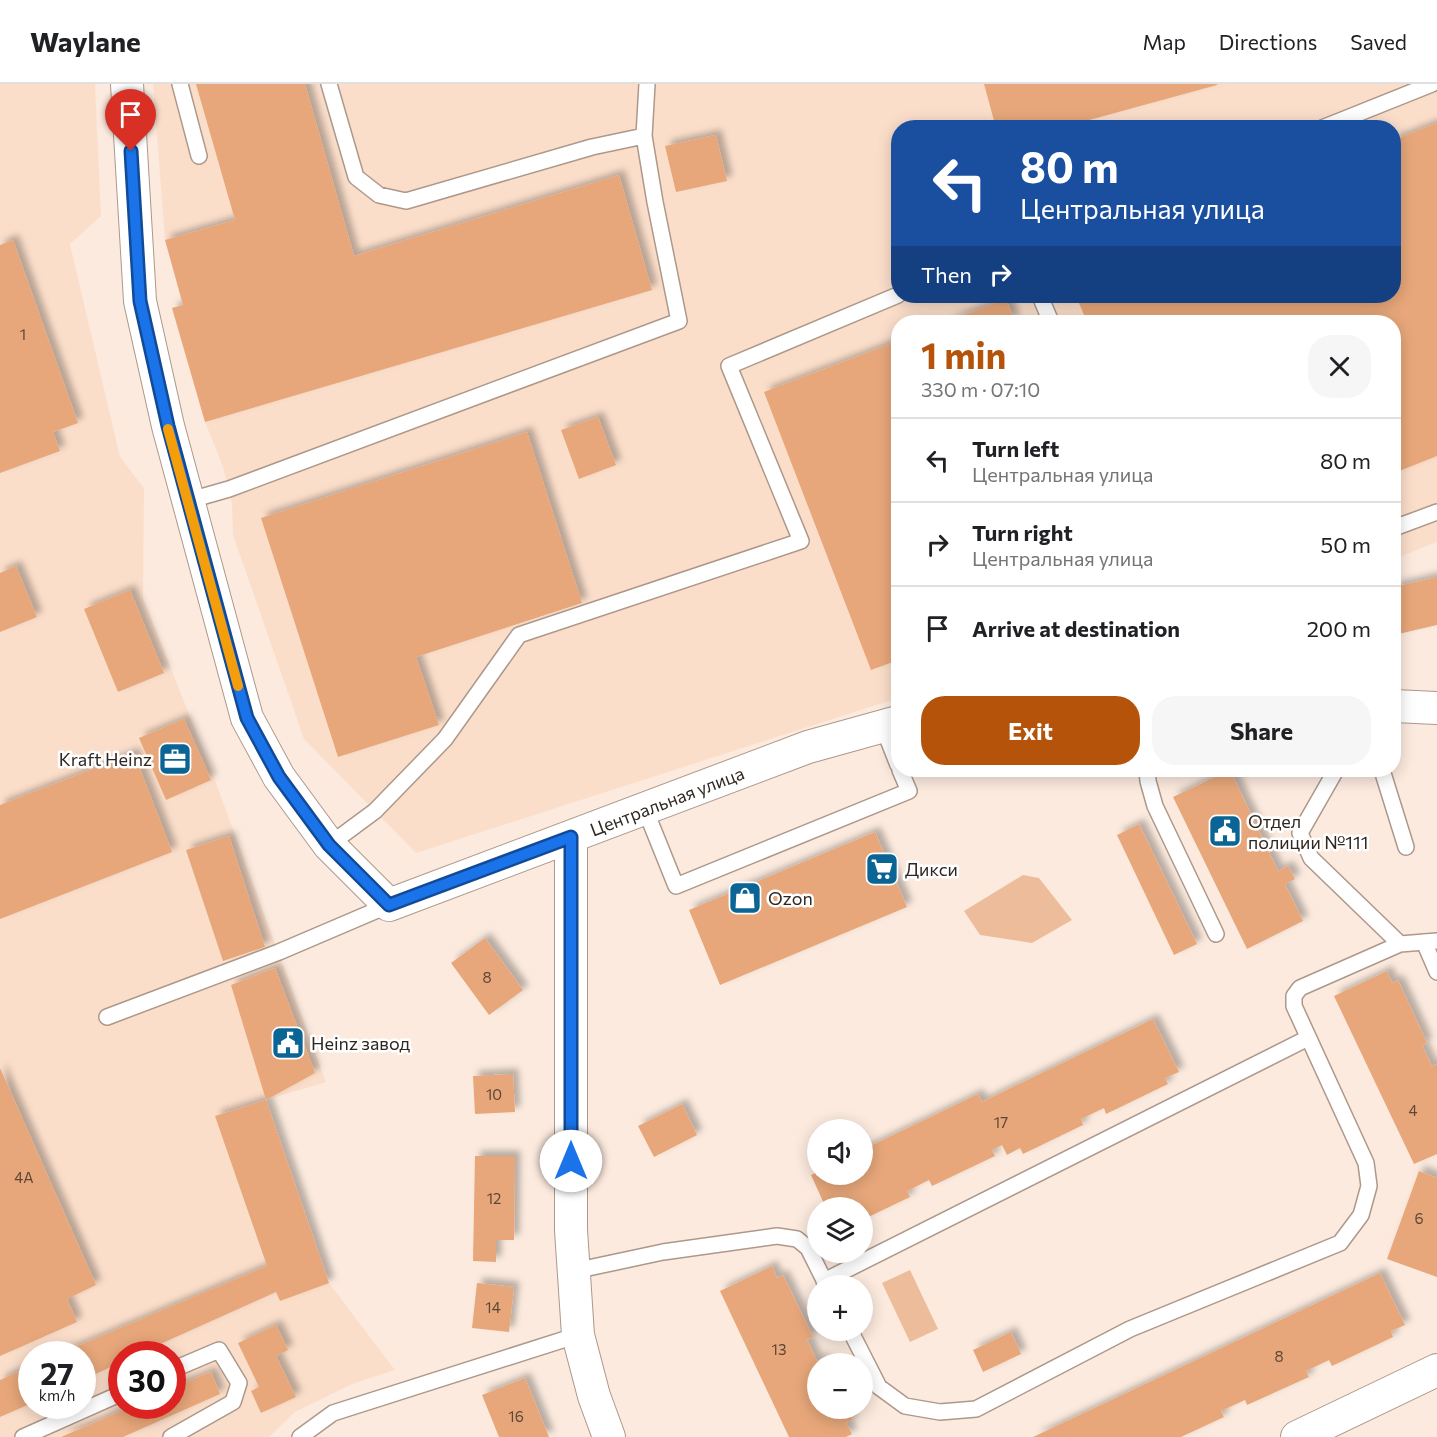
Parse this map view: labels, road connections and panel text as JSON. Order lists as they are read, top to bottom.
{
  "streets": {
    "street": ["Центральная улица"]
  },
  "places": {
    "office": ["Kraft Heinz"],
    "public building": ["Отдел полиции №111", "Heinz завод"],
    "supermarket": ["Дикси"],
    "shop": ["Ozon"]
  },
  "house_numbers": [
    "1",
    "8",
    "10",
    "4",
    "17",
    "4А",
    "12",
    "6",
    "14",
    "13",
    "8",
    "16"
  ],
  "page": {
    "header": "Waylane",
    "nav": ["Map", "Directions", "Saved"],
    "turn": ["80 m", "Центральная улица"],
    "then": "Then",
    "heading": ["1 min", "330 m · 07:10"],
    "list": [
      {
        "name": "Turn left",
        "note": "Центральная улица",
        "value": "80 m"
      },
      {
        "name": "Turn right",
        "note": "Центральная улица",
        "value": "50 m"
      },
      {
        "name": "Arrive at destination",
        "value": "200 m"
      }
    ],
    "buttons": ["Exit", "Share"],
    "map_buttons": ["+", "−"],
    "speed": "27 km/h",
    "limit": "30"
  }
}
